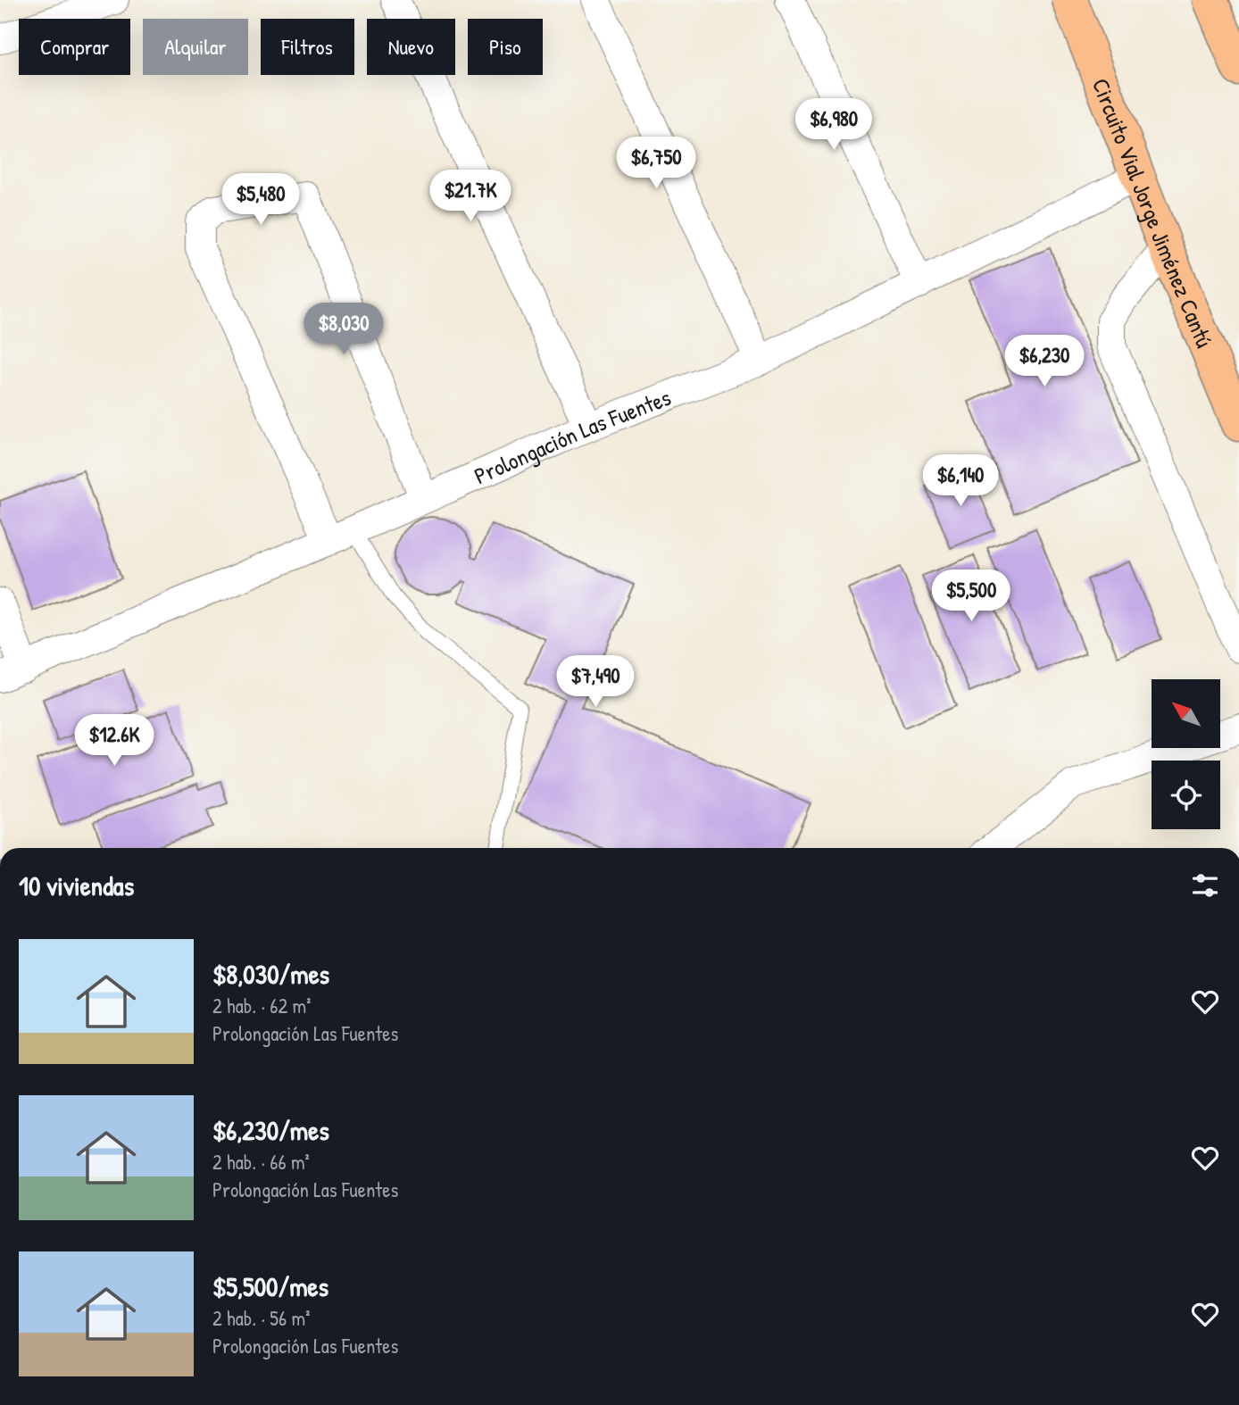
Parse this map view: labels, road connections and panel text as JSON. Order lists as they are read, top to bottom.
{
  "streets": {
    "main road": ["Circuito Vial Jorge Jiménez Cantú"],
    "street": ["Prolongación Las Fuentes"]
  },
  "crossings": [
    ["Circuito Vial Jorge Jiménez Cantú", "Prolongación Las Fuentes"]
  ],
  "north": "top left",
  "page": {
    "chip": [
      "Comprar",
      "Alquilar",
      "Filtros",
      "Nuevo",
      "Piso"
    ],
    "price": [
      "$6,980",
      "$6,750",
      "$21.7K",
      "$5,480",
      "$8,030",
      "$6,230",
      "$6,140",
      "$5,500",
      "$7,490",
      "$12.6K"
    ],
    "heading": "10 viviendas",
    "list": [
      {
        "name": "$8,030/mes",
        "note": "2 hab. · 62 m² · Prolongación Las Fuentes"
      },
      {
        "name": "$6,230/mes",
        "note": "2 hab. · 66 m² · Prolongación Las Fuentes"
      },
      {
        "name": "$5,500/mes",
        "note": "2 hab. · 56 m² · Prolongación Las Fuentes"
      }
    ]
  }
}
